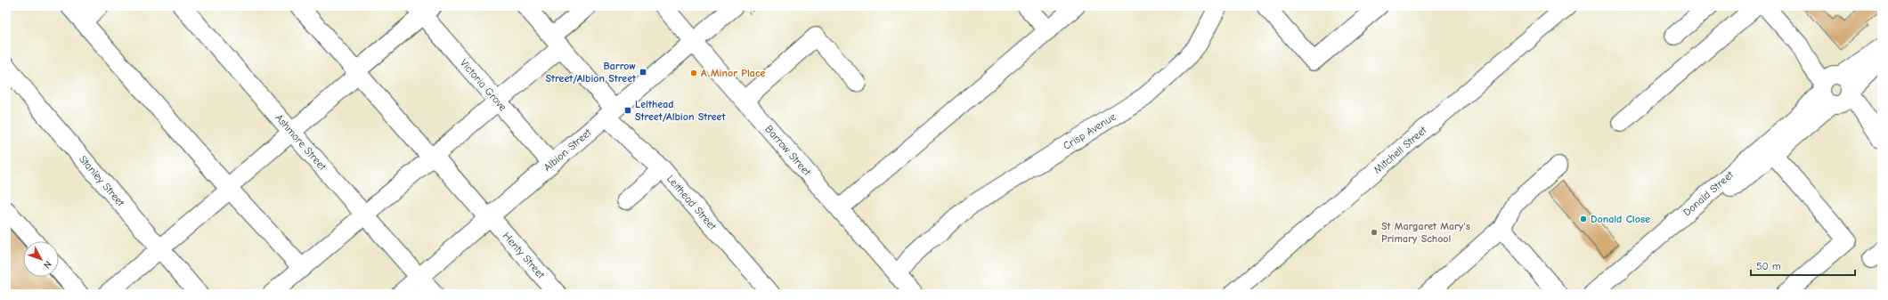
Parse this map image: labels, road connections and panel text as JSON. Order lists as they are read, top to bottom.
{
  "streets": {
    "street": [
      "Victoria Grove",
      "Crisp Avenue",
      "Ashmore Street",
      "Barrow Street",
      "Mitchell Street",
      "Albion Street",
      "Stanley Street",
      "Donald Street",
      "Leithead Street",
      "Henty Street"
    ]
  },
  "crossings": [
    ["Victoria Grove", "Albion Street"],
    ["Crisp Avenue", "Barrow Street"],
    ["Ashmore Street", "Albion Street"],
    ["Barrow Street", "Albion Street"],
    ["Albion Street", "Leithead Street"],
    ["Albion Street", "Henty Street"]
  ],
  "places": {
    "transit": ["Barrow Street/Albion Street", "Leithead Street/Albion Street"],
    "other": ["A Minor Place", "Donald Close", "St Margaret Mary's Primary School"]
  },
  "scale_bar": "50 m",
  "north": "bottom right"
}
